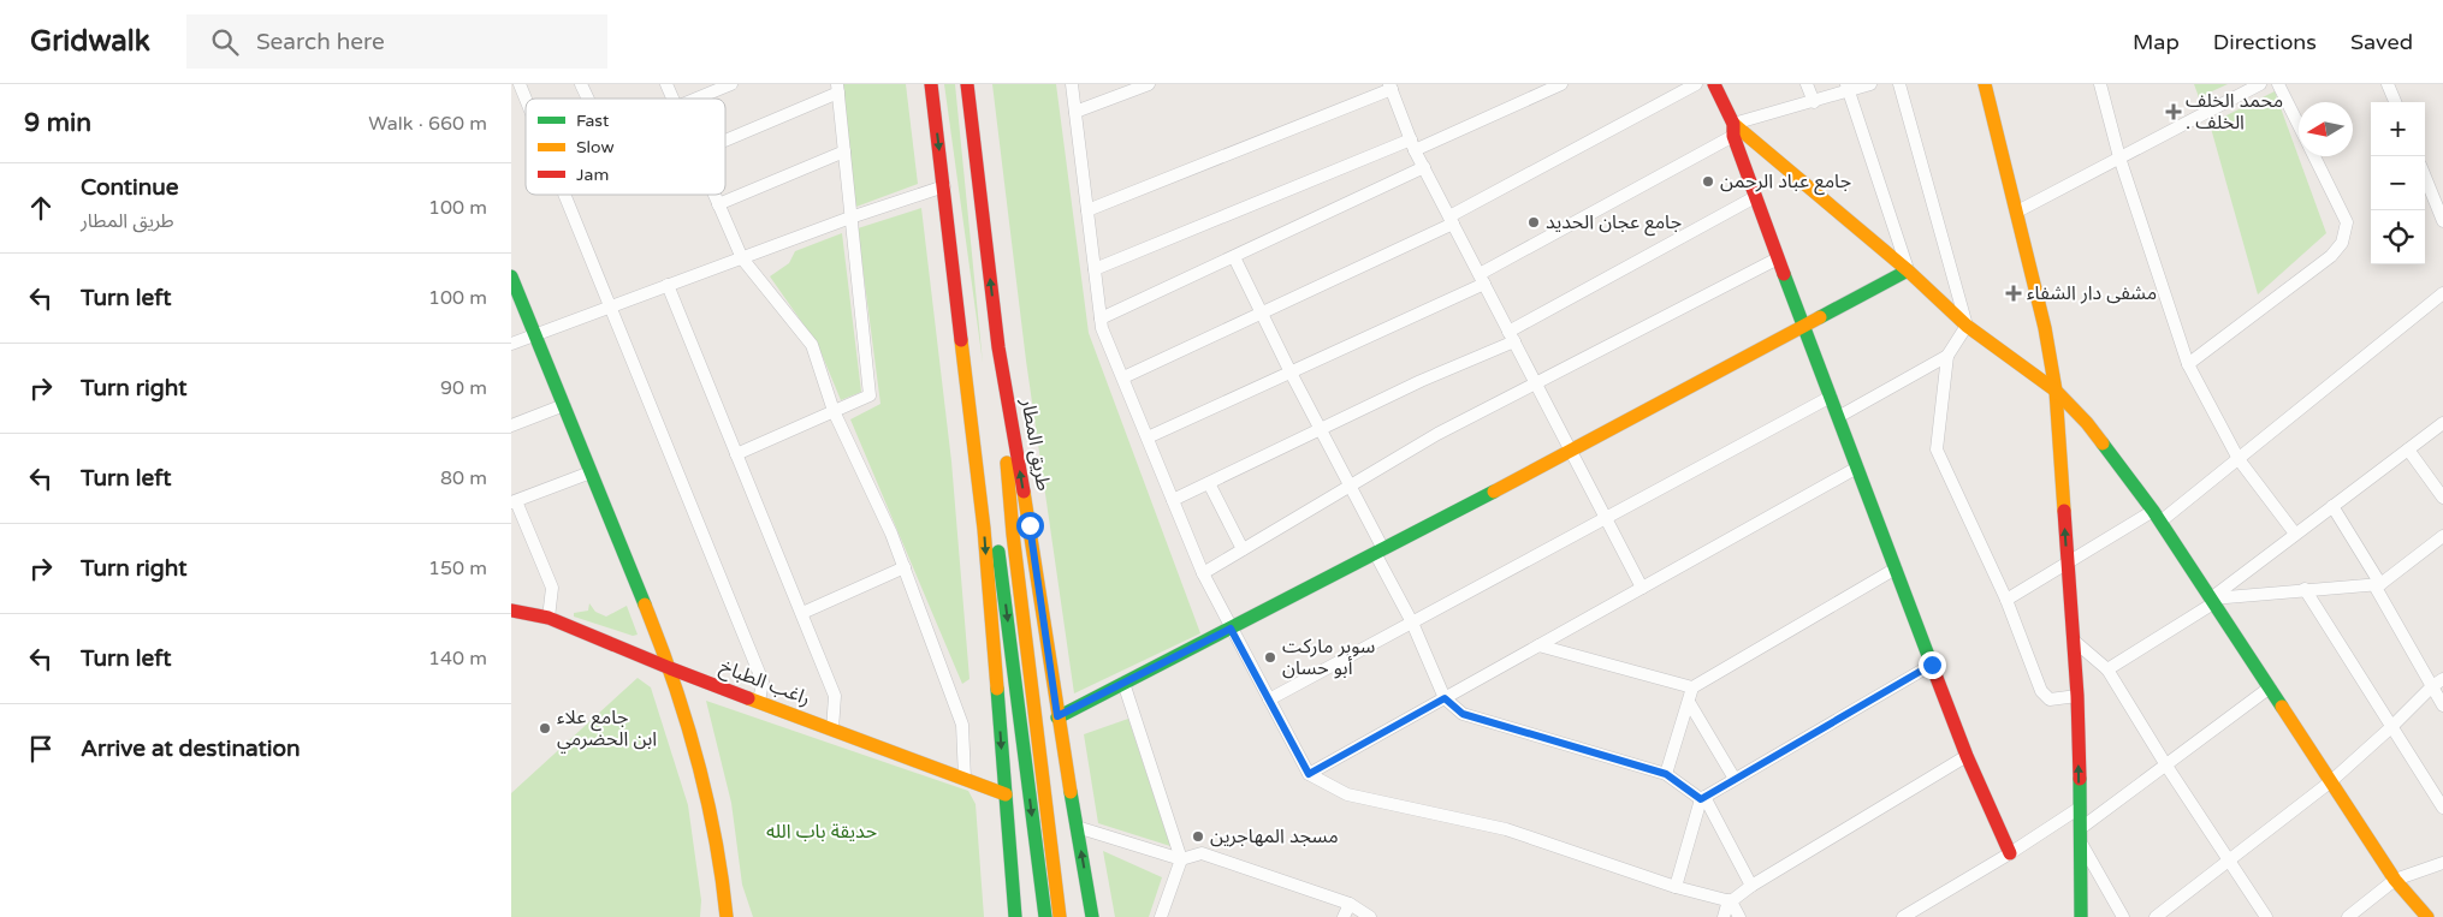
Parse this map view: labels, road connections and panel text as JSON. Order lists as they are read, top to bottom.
{
  "streets": {
    "main road": ["طريق المطار", "راغب الطباخ"]
  },
  "parks": ["حديقة باب الله"],
  "places": {
    "health": ["محمد الخلف . الخلف", "مشفى دار الشفاء"],
    "other": [
      "جامع عباد الرحمن",
      "جامع عجان الحديد",
      "سوبر ماركت أبو حسان",
      "جامع علاء ابن الحضرمي",
      "مسجد المهاجرين"
    ]
  },
  "legend": ["Fast", "Slow", "Jam"],
  "north": "left",
  "page": {
    "header": "Gridwalk",
    "search": "Search here",
    "nav": ["Map", "Directions", "Saved"],
    "heading": ["9 min", "Walk · 660 m"],
    "map_buttons": ["+", "−"],
    "list": [
      ["Continue", "طريق المطار", "100 m"],
      ["Turn left", "100 m"],
      ["Turn right", "90 m"],
      ["Turn left", "80 m"],
      ["Turn right", "150 m"],
      ["Turn left", "140 m"],
      "Arrive at destination"
    ]
  }
}
